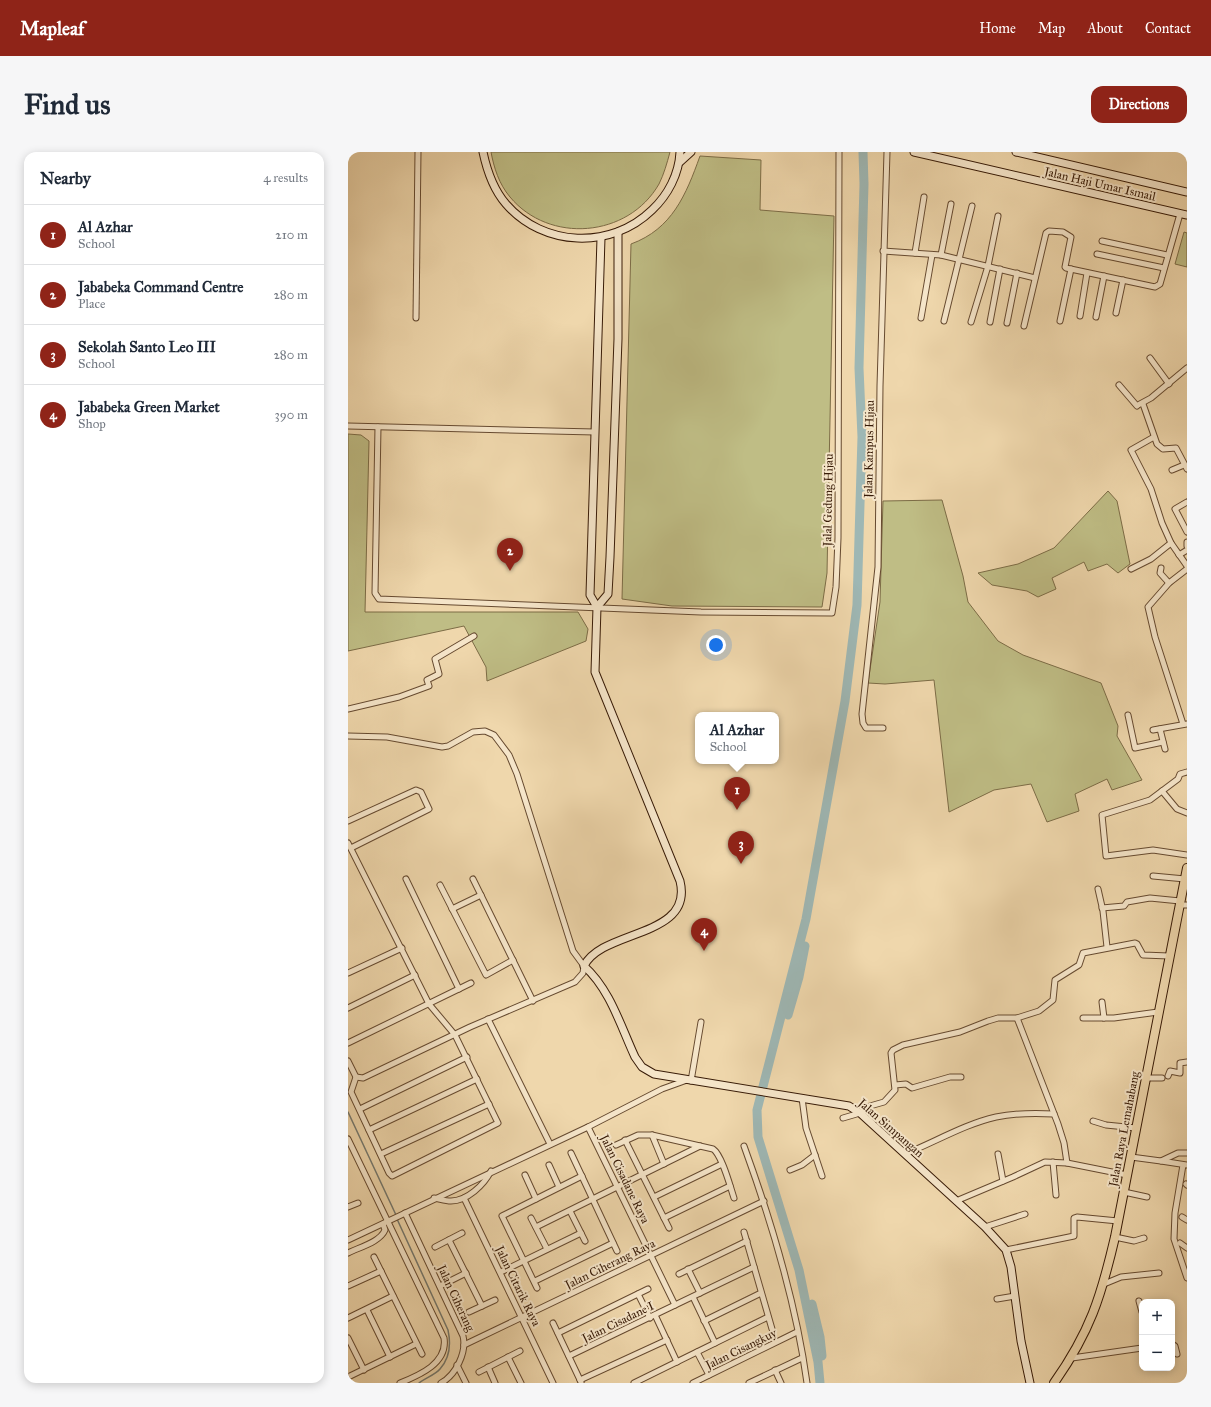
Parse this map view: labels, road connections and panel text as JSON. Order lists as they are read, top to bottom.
{
  "streets": {
    "main road": ["Jalan Raya Lemahabang"],
    "street": [
      "Jalan Haji Umar Ismail",
      "Jalan Kampus Hijau",
      "Jalal Gedung Hijau",
      "Jalan Simpangan",
      "Jalan Cisadane Raya",
      "Jalan Ciherang Raya",
      "Jalan Citarik Raya",
      "Jalan Ciherang",
      "Jalan Cisadane I",
      "Jalan Cisangkuy"
    ]
  },
  "crossings": [
    ["Jalan Cisadane Raya", "Jalan Ciherang Raya"],
    ["Jalan Cisadane Raya", "Jalan Cisadane I"],
    ["Jalan Ciherang Raya", "Jalan Citarik Raya"],
    ["Jalan Ciherang Raya", "Jalan Ciherang"]
  ],
  "page": {
    "header": "Mapleaf",
    "nav": [
      "Home",
      "Map",
      "About",
      "Contact"
    ],
    "buttons": "Directions",
    "title": "Find us",
    "heading": ["Nearby", "4 results"],
    "list": [
      {
        "mark": "1",
        "name": "Al Azhar",
        "note": "School",
        "value": "210 m"
      },
      {
        "mark": "2",
        "name": "Jababeka Command Centre",
        "note": "Place",
        "value": "280 m"
      },
      {
        "mark": "3",
        "name": "Sekolah Santo Leo III",
        "note": "School",
        "value": "280 m"
      },
      {
        "mark": "4",
        "name": "Jababeka Green Market",
        "note": "Shop",
        "value": "390 m"
      }
    ],
    "pins": [
      "2",
      "1",
      "3",
      "4"
    ],
    "popup": ["Al Azhar", "School"],
    "map_buttons": ["+", "−"]
  }
}
